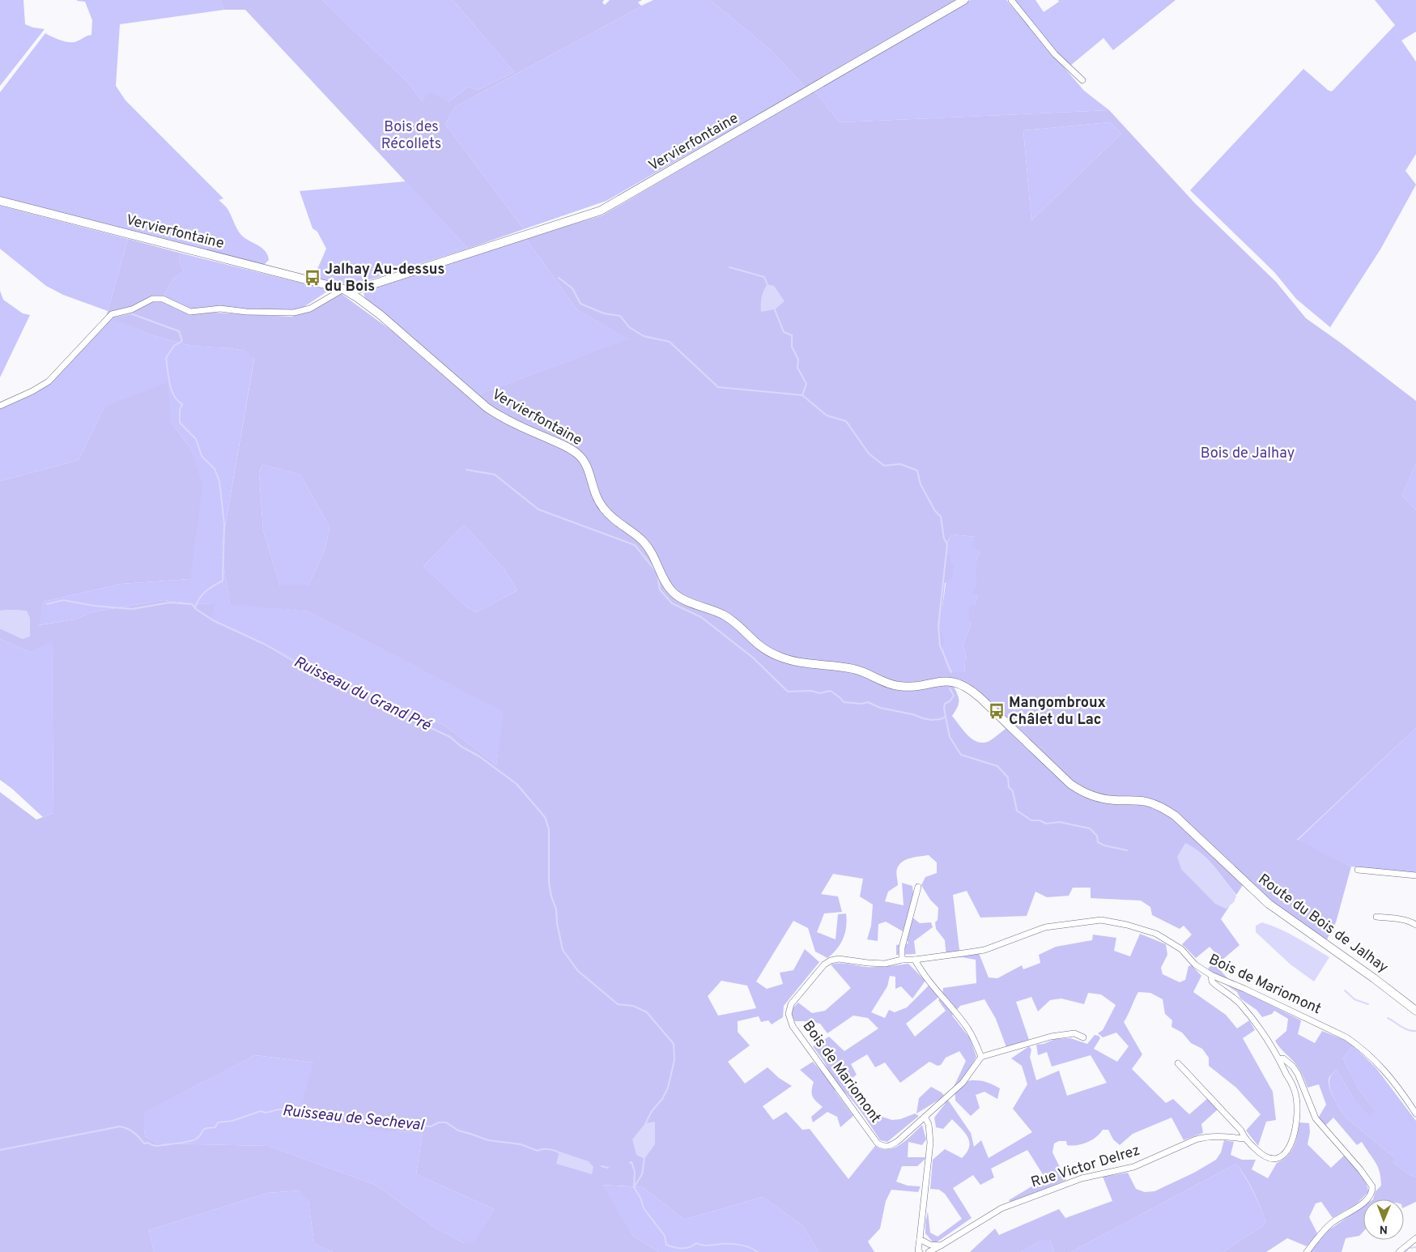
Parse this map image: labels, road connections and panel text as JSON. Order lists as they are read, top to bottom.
{
  "streets": {
    "main road": ["Vervierfontaine", "Route du Bois de Jalhay"],
    "street": ["Bois de Mariomont", "Rue Victor Delrez"]
  },
  "crossings": [
    ["Vervierfontaine", "Route du Bois de Jalhay"]
  ],
  "water": ["Ruisseau du Grand Pré", "Ruisseau de Secheval"],
  "parks": ["Bois des Récollets", "Bois de Jalhay"],
  "places": {
    "bus stop": ["Jalhay Au-dessus du Bois", "Mangombroux Châlet du Lac"]
  },
  "north": "bottom"
}
